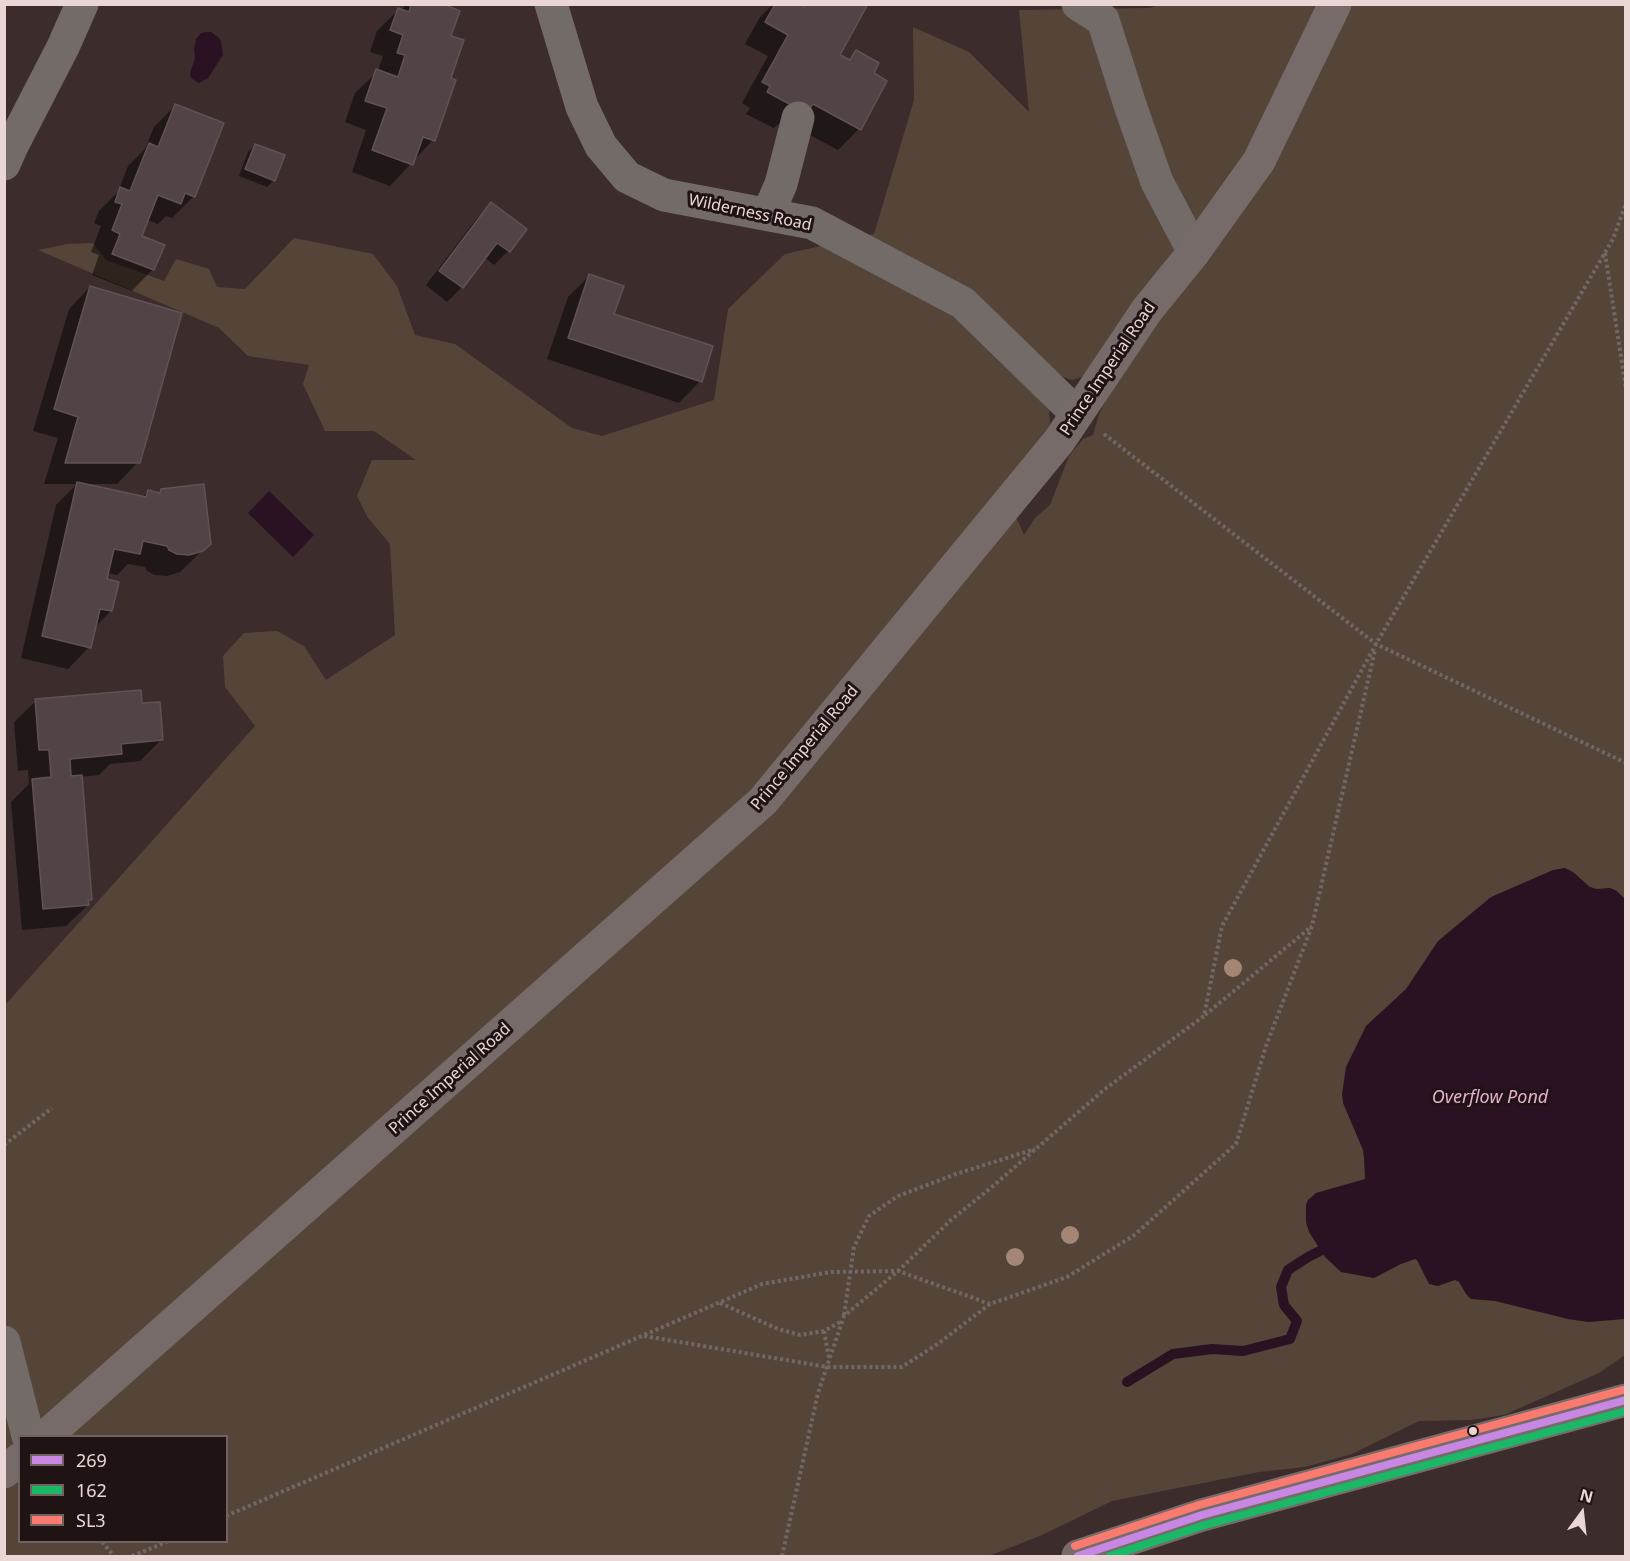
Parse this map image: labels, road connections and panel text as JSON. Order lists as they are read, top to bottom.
{
  "streets": {
    "main road": ["Prince Imperial Road"],
    "street": ["Wilderness Road"]
  },
  "crossings": [
    ["Wilderness Road", "Prince Imperial Road"]
  ],
  "water": ["Overflow Pond"],
  "lines": ["transit line SL3", "transit line 269", "transit line 162"],
  "legend": ["269", "162", "SL3"],
  "north": "top"
}
